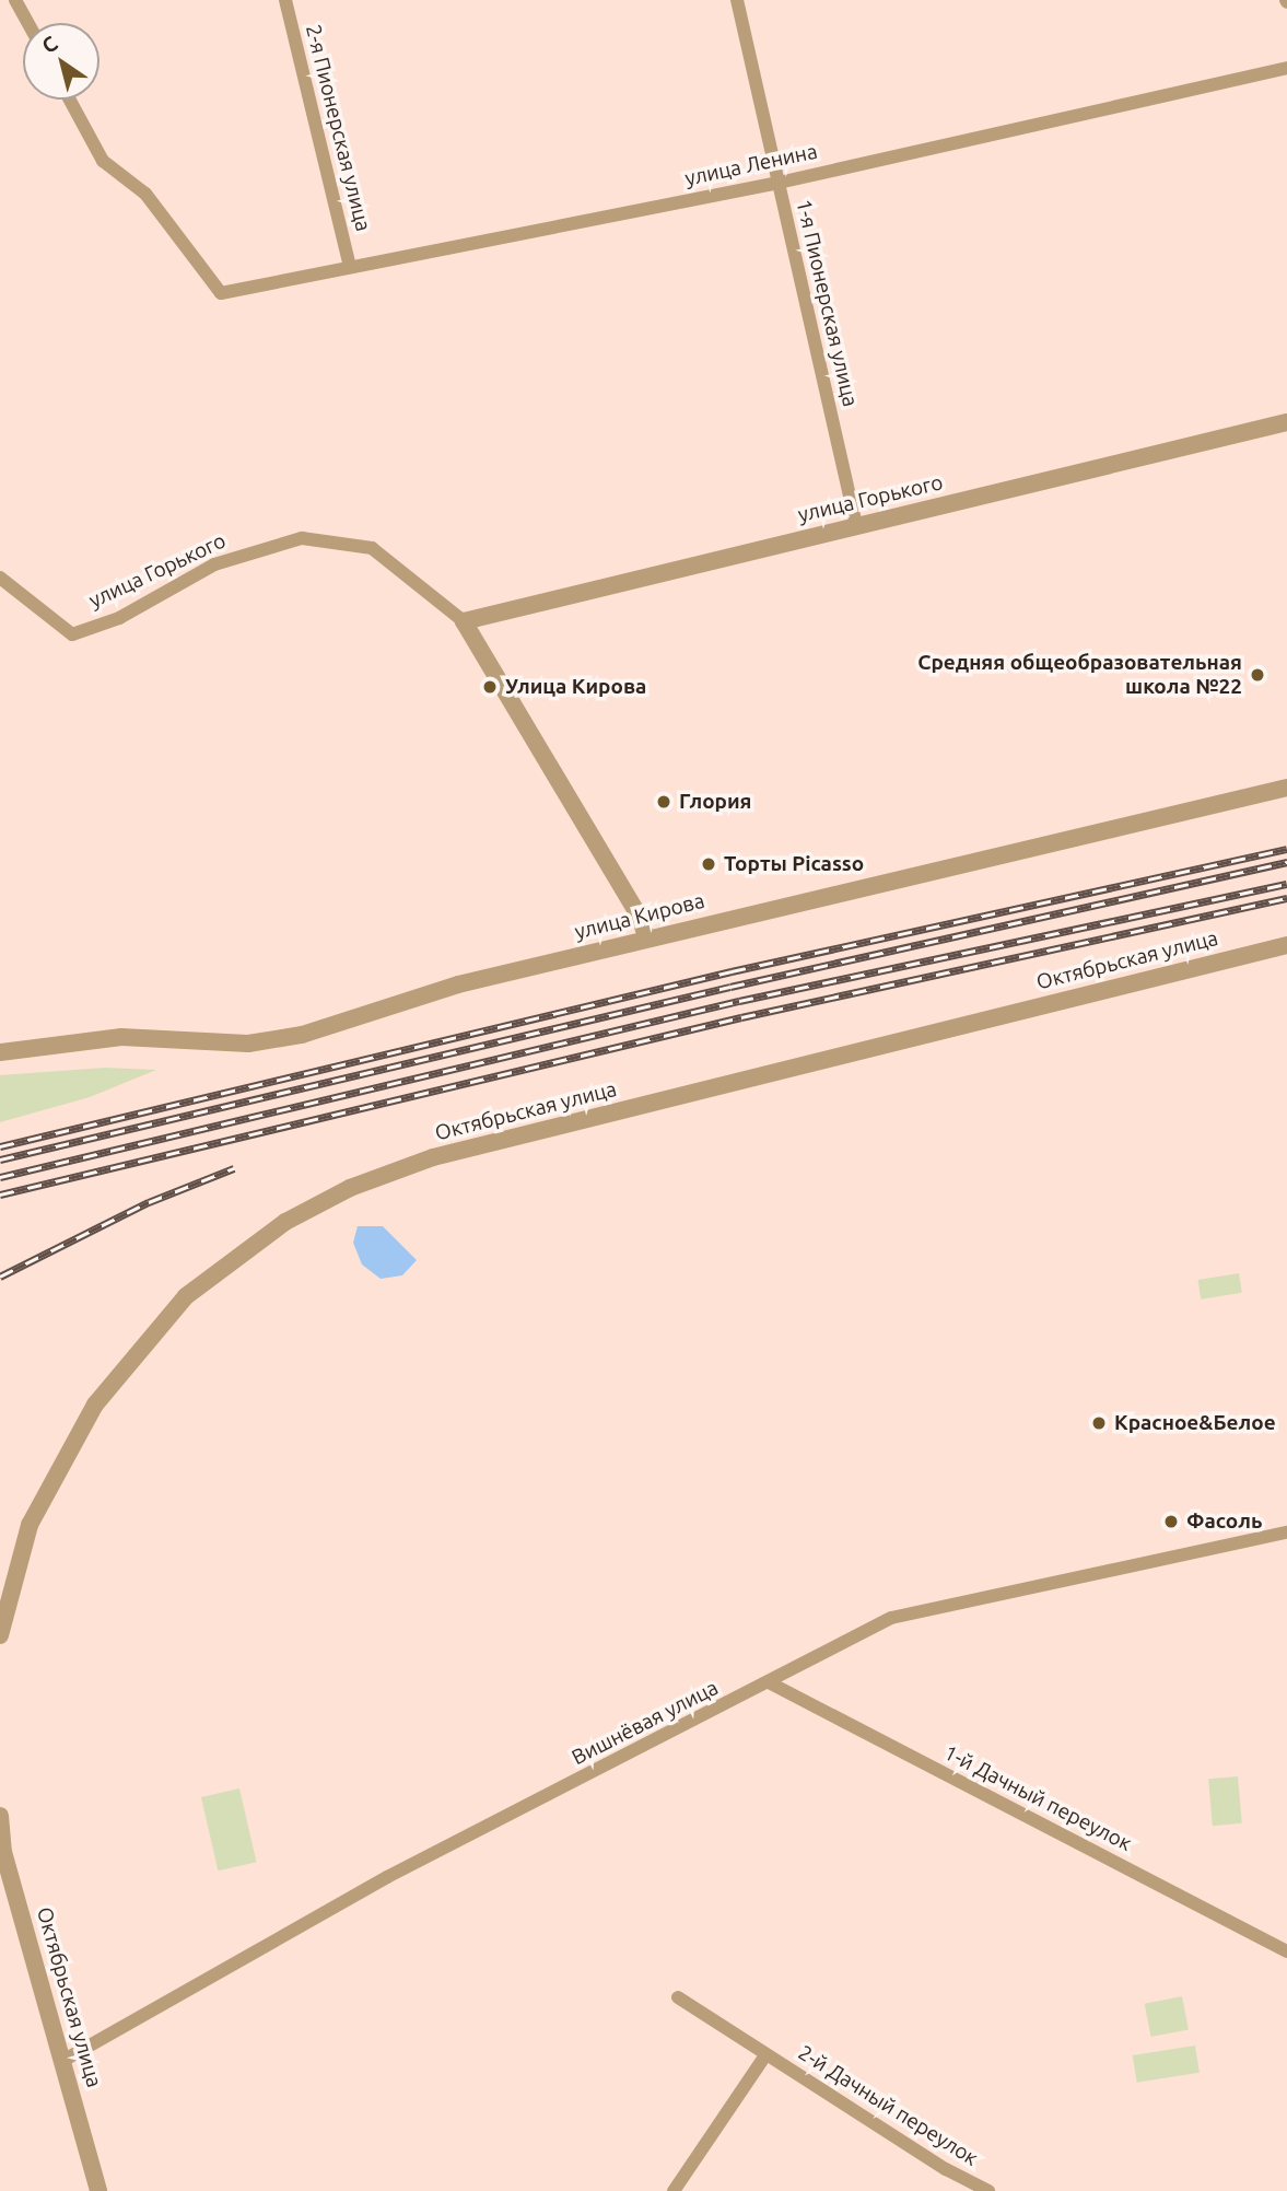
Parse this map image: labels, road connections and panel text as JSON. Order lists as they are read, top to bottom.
{
  "streets": {
    "street": [
      "2-я Пионерская улица",
      "улица Ленина",
      "1-я Пионерская улица",
      "улица Горького",
      "улица Кирова",
      "Октябрьская улица",
      "Вишнёвая улица",
      "1-й Дачный переулок",
      "2-й Дачный переулок"
    ]
  },
  "crossings": [
    ["2-я Пионерская улица", "улица Ленина"],
    ["улица Ленина", "1-я Пионерская улица"],
    ["1-я Пионерская улица", "улица Горького"],
    ["улица Горького", "улица Кирова"],
    ["Октябрьская улица", "Вишнёвая улица"],
    ["Вишнёвая улица", "1-й Дачный переулок"]
  ],
  "places": [
    "Средняя общеобразовательная школа №22",
    "Улица Кирова",
    "Глория",
    "Торты Picasso",
    "Красное&Белое",
    "Фасоль"
  ],
  "north": "top left"
}
